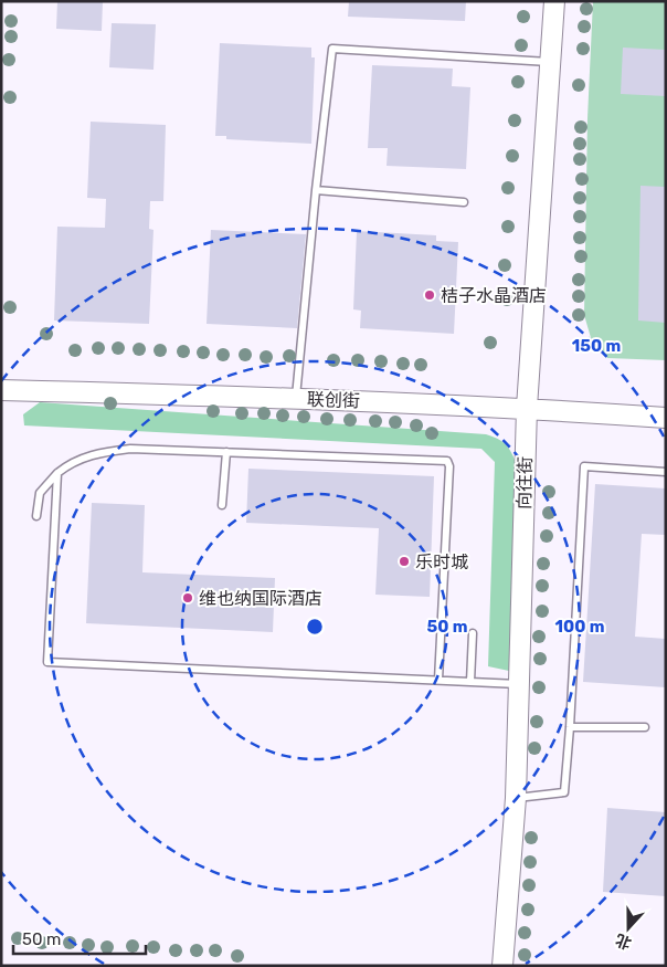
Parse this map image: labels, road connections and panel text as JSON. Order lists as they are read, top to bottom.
{
  "streets": {
    "street": ["联创街", "向往街"]
  },
  "crossings": [
    ["联创街", "向往街"]
  ],
  "places": ["桔子水晶酒店", "乐时城", "维也纳国际酒店"],
  "scale_bar": "50 m",
  "north": "bottom",
  "rings": ["150 m", "50 m", "100 m"]
}
